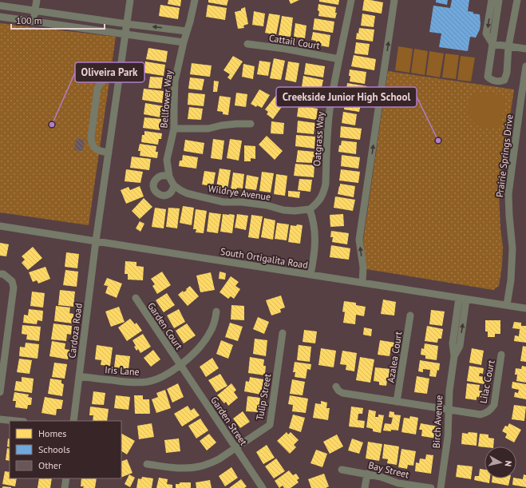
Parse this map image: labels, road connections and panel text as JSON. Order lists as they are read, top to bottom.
{
  "streets": {
    "street": [
      "Cattail Court",
      "Bellfower Way",
      "Oatgrass Way",
      "Prairie Springs Drive",
      "Wildrye Avenue",
      "South Ortigalita Road",
      "Garden Court",
      "Cardoza Road",
      "Azalea Court",
      "Iris Lane",
      "Lilac Court",
      "Tulip Street",
      "Garden Street",
      "Birch Avenue",
      "Bay Street"
    ]
  },
  "crossings": [
    ["Cattail Court", "Oatgrass Way"],
    ["Bellfower Way", "Wildrye Avenue"],
    ["Oatgrass Way", "Wildrye Avenue"],
    ["Prairie Springs Drive", "South Ortigalita Road"],
    ["South Ortigalita Road", "Cardoza Road"],
    ["South Ortigalita Road", "Birch Avenue"],
    ["Garden Court", "Iris Lane"],
    ["Garden Court", "Garden Street"],
    ["Cardoza Road", "Iris Lane"],
    ["Iris Lane", "Garden Street"],
    ["Lilac Court", "Birch Avenue"],
    ["Tulip Street", "Garden Street"]
  ],
  "places": ["Oliveira Park", "Creekside Junior High School"],
  "legend": ["Homes", "Schools", "Other"],
  "scale_bar": "100 m",
  "north": "right"
}
